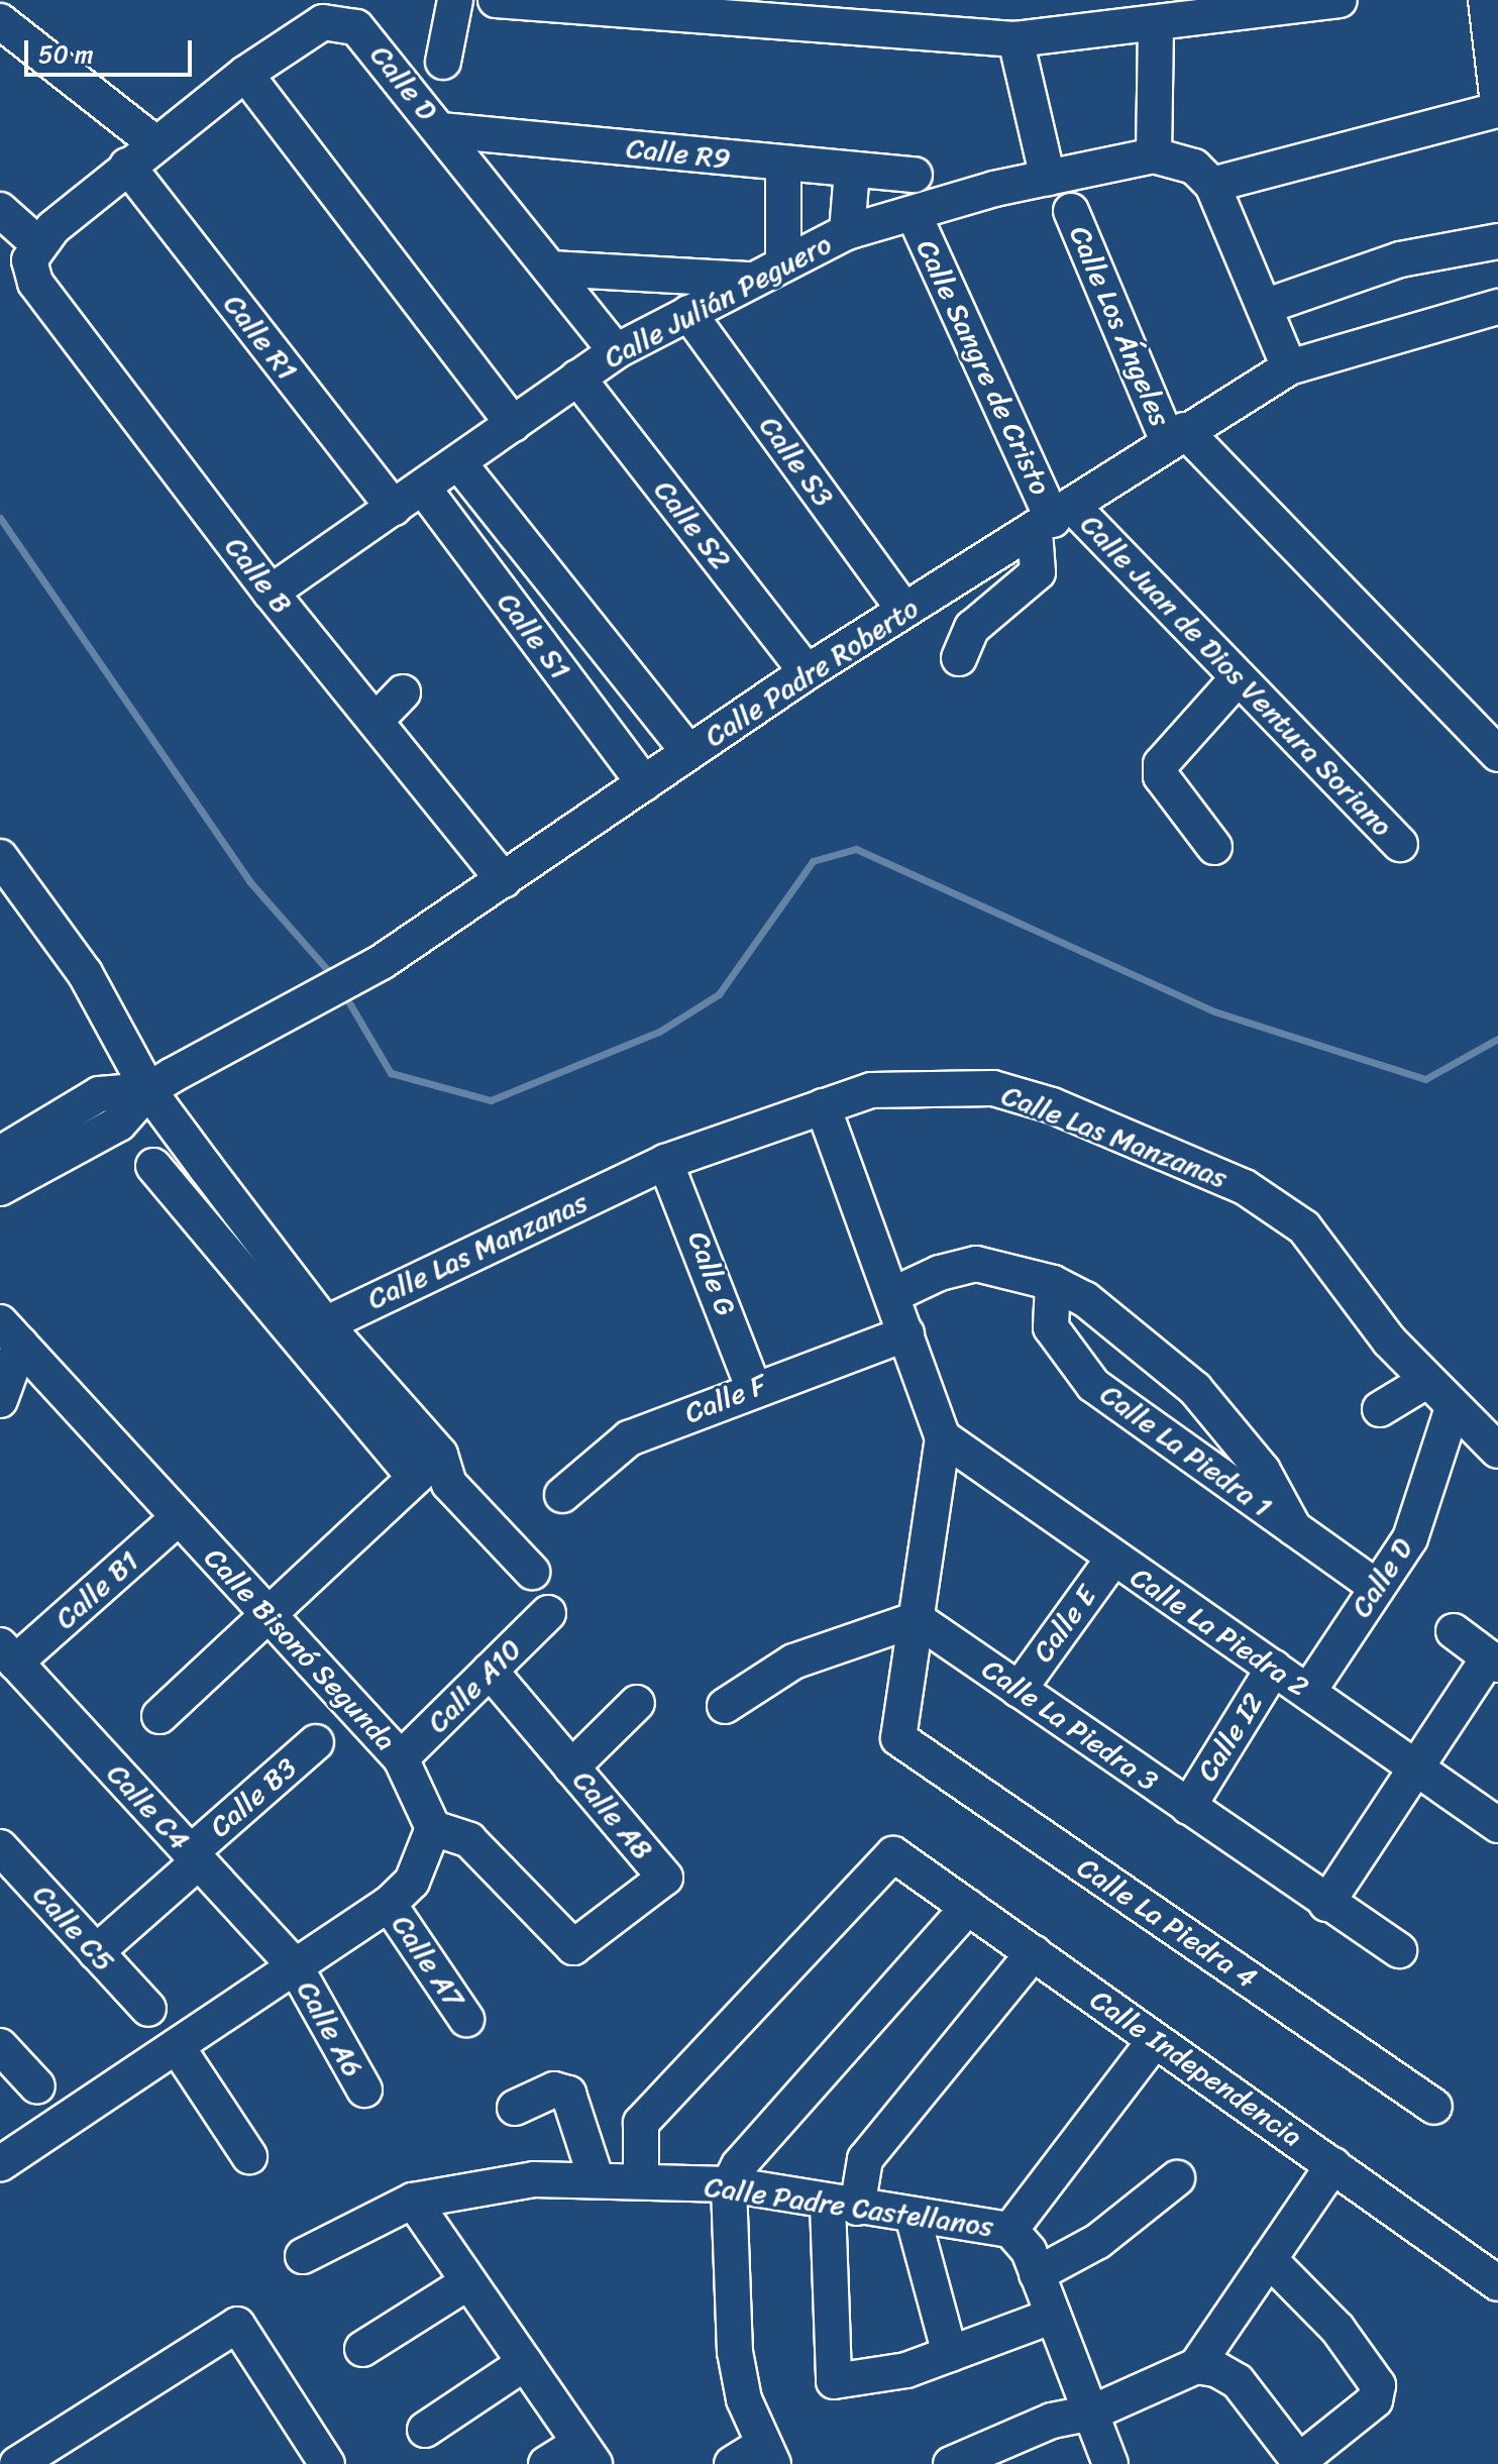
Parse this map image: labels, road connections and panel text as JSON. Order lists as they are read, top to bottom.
{
  "streets": {
    "street": [
      "Calle D",
      "Calle R9",
      "Calle Julián Peguero",
      "Calle Los Ángeles",
      "Calle R1",
      "Calle Sangre de Cristo",
      "Calle S3",
      "Calle S2",
      "Calle B",
      "Calle S1",
      "Calle Padre Roberto",
      "Calle Juan de Dios Ventura Soriano",
      "Calle Las Manzanas",
      "Calle G",
      "Calle F",
      "Calle La Piedra 1",
      "Calle B1",
      "Calle E",
      "Calle La Piedra 2",
      "Calle Bisonó Segunda",
      "Calle A10",
      "Calle La Piedra 3",
      "Calle I2",
      "Calle B3",
      "Calle C4",
      "Calle A8",
      "Calle La Piedra 4",
      "Calle C5",
      "Calle A7",
      "Calle A6",
      "Calle Independencia",
      "Calle Padre Castellanos"
    ]
  },
  "crossings": [
    ["Calle D", "Calle R9"],
    ["Calle D", "Calle Julián Peguero"],
    ["Calle D", "Calle R1"],
    ["Calle D", "Calle B"],
    ["Calle D", "Calle Las Manzanas"],
    ["Calle D", "Calle La Piedra 1"],
    ["Calle D", "Calle La Piedra 2"],
    ["Calle Julián Peguero", "Calle R1"],
    ["Calle Julián Peguero", "Calle Sangre de Cristo"],
    ["Calle Julián Peguero", "Calle S3"],
    ["Calle Julián Peguero", "Calle S2"],
    ["Calle Julián Peguero", "Calle B"],
    ["Calle Julián Peguero", "Calle S1"],
    ["Calle Los Ángeles", "Calle Padre Roberto"],
    ["Calle Sangre de Cristo", "Calle Padre Roberto"],
    ["Calle Sangre de Cristo", "Calle Juan de Dios Ventura Soriano"],
    ["Calle S3", "Calle Padre Roberto"],
    ["Calle S2", "Calle Padre Roberto"],
    ["Calle B", "Calle Padre Roberto"],
    ["Calle S1", "Calle Padre Roberto"],
    ["Calle Padre Roberto", "Calle Juan de Dios Ventura Soriano"],
    ["Calle Las Manzanas", "Calle G"],
    ["Calle G", "Calle F"],
    ["Calle B1", "Calle Bisonó Segunda"],
    ["Calle B1", "Calle C4"],
    ["Calle E", "Calle La Piedra 2"],
    ["Calle E", "Calle La Piedra 3"],
    ["Calle La Piedra 2", "Calle I2"],
    ["Calle Bisonó Segunda", "Calle A10"],
    ["Calle Bisonó Segunda", "Calle A8"],
    ["Calle A10", "Calle A8"],
    ["Calle La Piedra 3", "Calle I2"],
    ["Calle La Piedra 3", "Calle La Piedra 4"],
    ["Calle B3", "Calle C4"],
    ["Calle B3", "Calle C5"],
    ["Calle C4", "Calle A6"],
    ["Calle Independencia", "Calle Padre Castellanos"]
  ],
  "scale_bar": "50 m"
}
